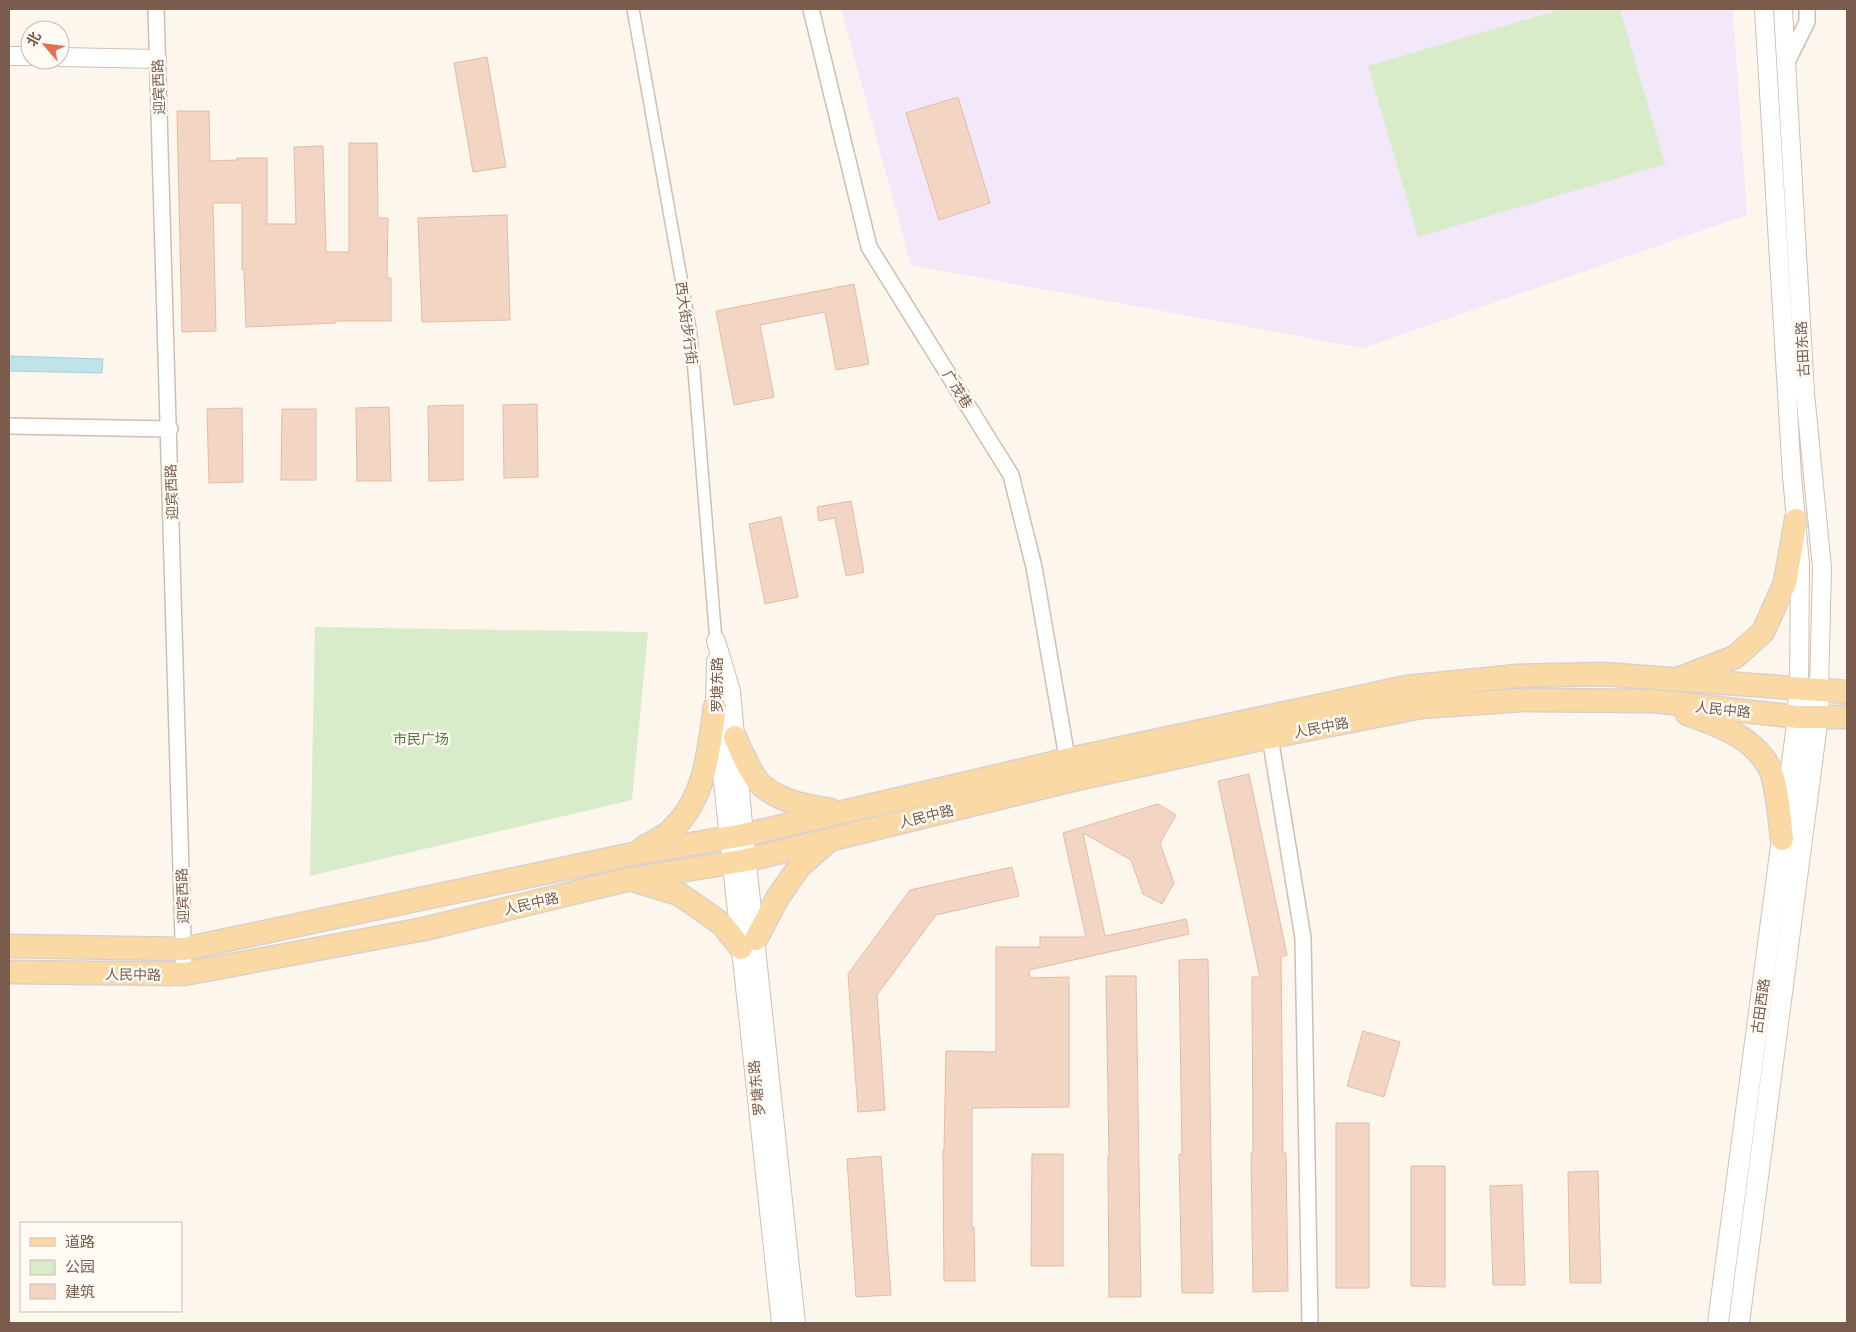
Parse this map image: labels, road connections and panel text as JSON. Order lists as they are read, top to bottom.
{
  "streets": {
    "main road": ["人民中路", "古田西路"],
    "street": [
      "迎宾西路",
      "西大街步行街",
      "古田东路",
      "广茂巷",
      "罗塘东路"
    ]
  },
  "crossings": [
    ["迎宾西路", "人民中路"],
    ["西大街步行街", "罗塘东路"],
    ["古田东路", "人民中路"],
    ["古田东路", "古田西路"],
    ["广茂巷", "人民中路"],
    ["罗塘东路", "人民中路"],
    ["人民中路", "古田西路"]
  ],
  "parks": ["市民广场"],
  "legend": ["道路", "公园", "建筑"],
  "north": "top left"
}
